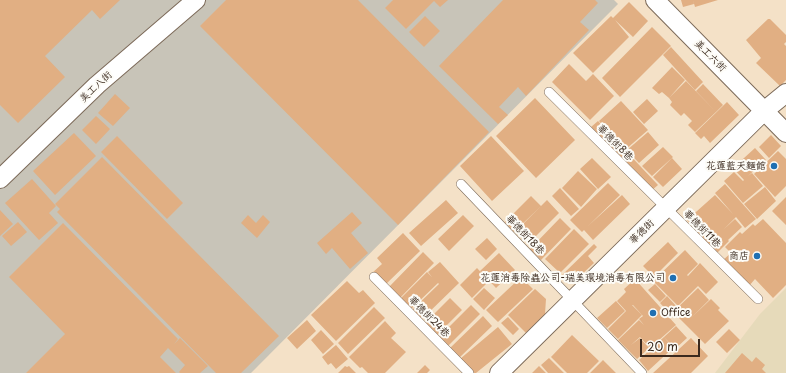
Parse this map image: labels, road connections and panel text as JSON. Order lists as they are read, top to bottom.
{
  "streets": {
    "street": ["美工六街", "美工八街", "華德街"],
    "lane": [
      "華德街8巷",
      "華德街11巷",
      "華德街18巷",
      "華德街24巷"
    ]
  },
  "crossings": [
    ["美工六街", "華德街"],
    ["華德街8巷", "華德街11巷"],
    ["華德街8巷", "華德街"],
    ["華德街11巷", "華德街"],
    ["華德街", "華德街18巷"]
  ],
  "places": [
    "花蓮藍天麵館",
    "商店",
    "花蓮消毒除蟲公司-瑞美環境消毒有限公司",
    "Office"
  ],
  "scale_bar": "20 m"
}
